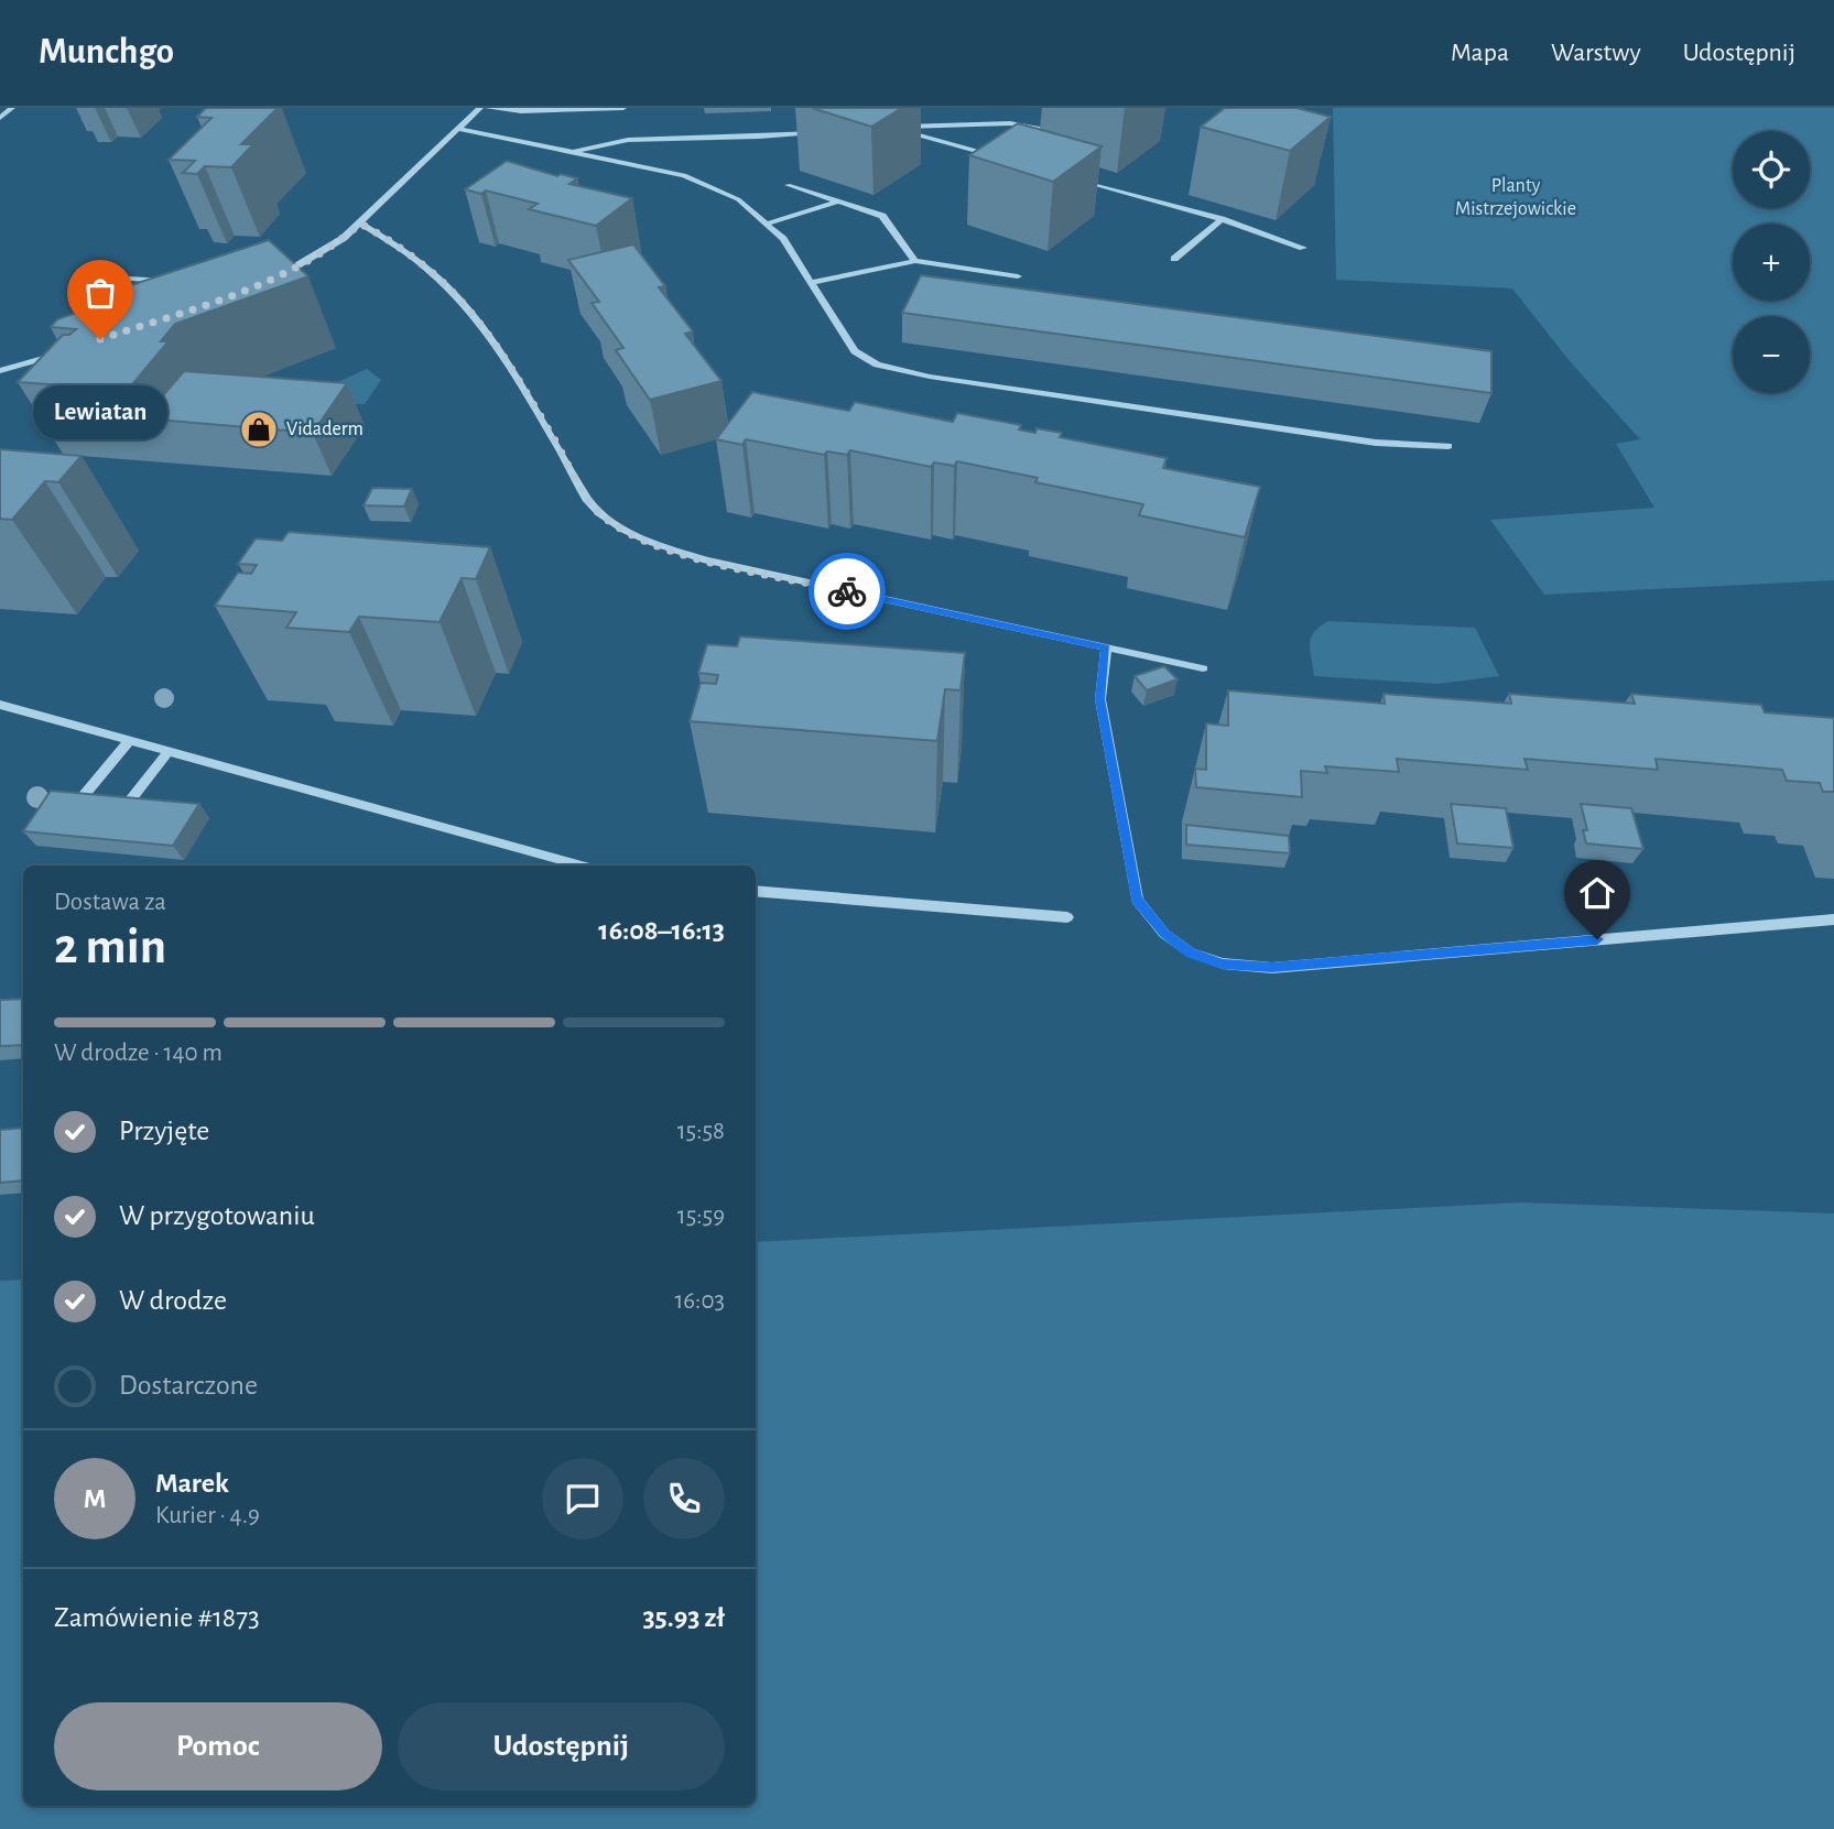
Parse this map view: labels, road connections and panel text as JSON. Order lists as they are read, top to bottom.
{
  "parks": ["Planty Mistrzejowickie"],
  "places": {
    "other": ["Lewiatan"],
    "shop": ["Vidaderm"]
  },
  "page": {
    "header": "Munchgo",
    "nav": ["Mapa", "Warstwy", "Udostępnij"],
    "map_buttons": ["+", "−"],
    "bubble": "Lewiatan",
    "heading": ["2 min", "Dostawa za", "16:08–16:13"],
    "panel": [
      "Marek",
      "Kurier · 4.9",
      "Zamówienie #1873",
      "35.93 zł"
    ],
    "bar": "W drodze · 140 m",
    "list": [
      ["Przyjęte", "15:58"],
      ["W przygotowaniu", "15:59"],
      ["W drodze", "16:03"],
      "Dostarczone"
    ],
    "round": "M",
    "buttons": ["Pomoc", "Udostępnij"]
  }
}
